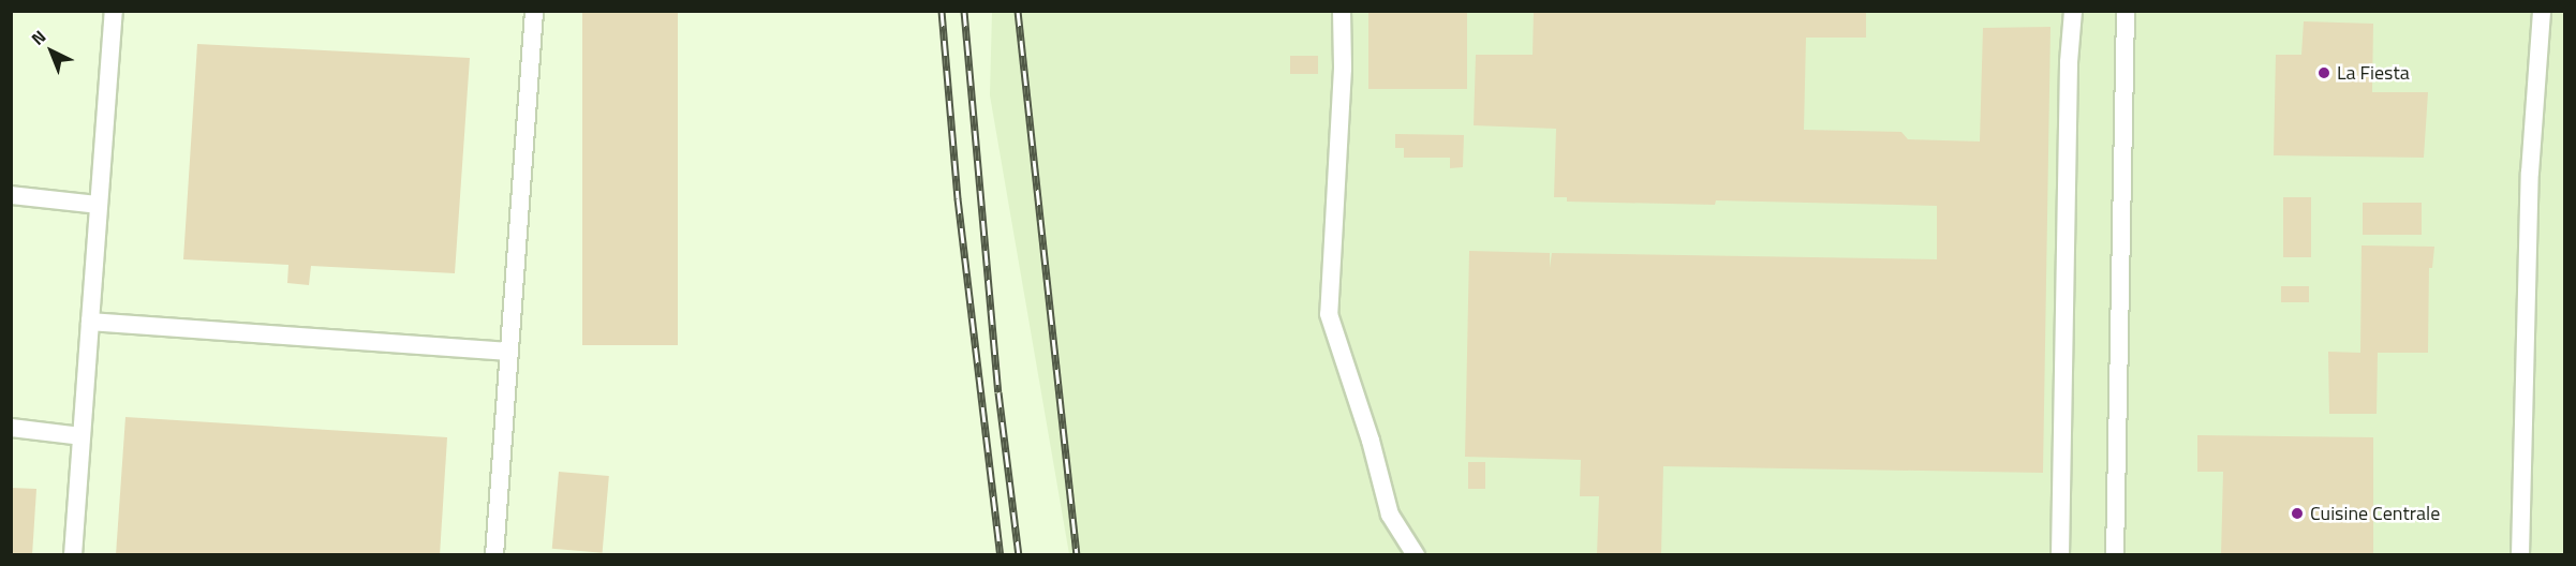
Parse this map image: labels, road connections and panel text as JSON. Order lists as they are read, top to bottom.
{
  "places": ["La Fiesta", "Cuisine Centrale"],
  "north": "top left"
}
